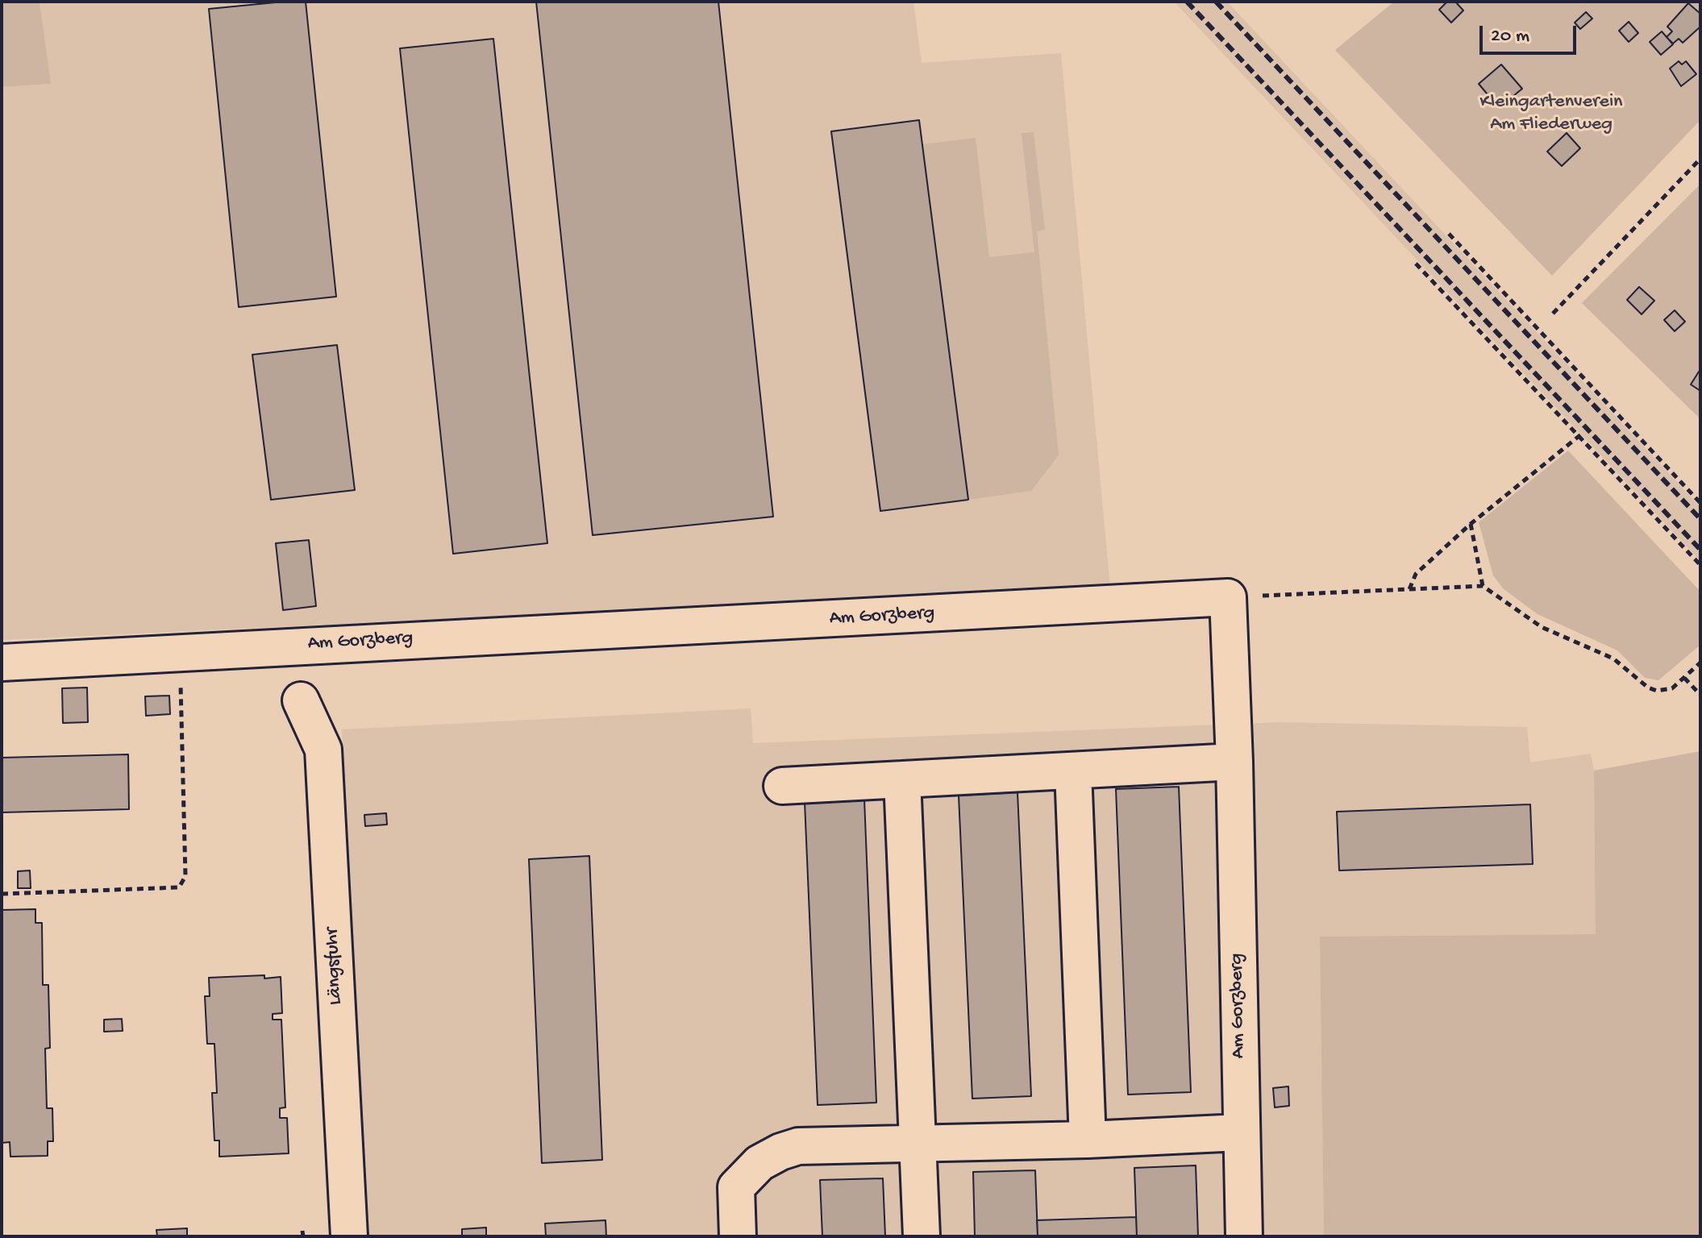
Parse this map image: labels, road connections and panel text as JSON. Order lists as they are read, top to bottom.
{
  "streets": {
    "street": ["Am Gorzberg", "Längsfuhr"]
  },
  "parks": ["Kleingartenverein Am Fliederweg"],
  "scale_bar": "20 m"
}
